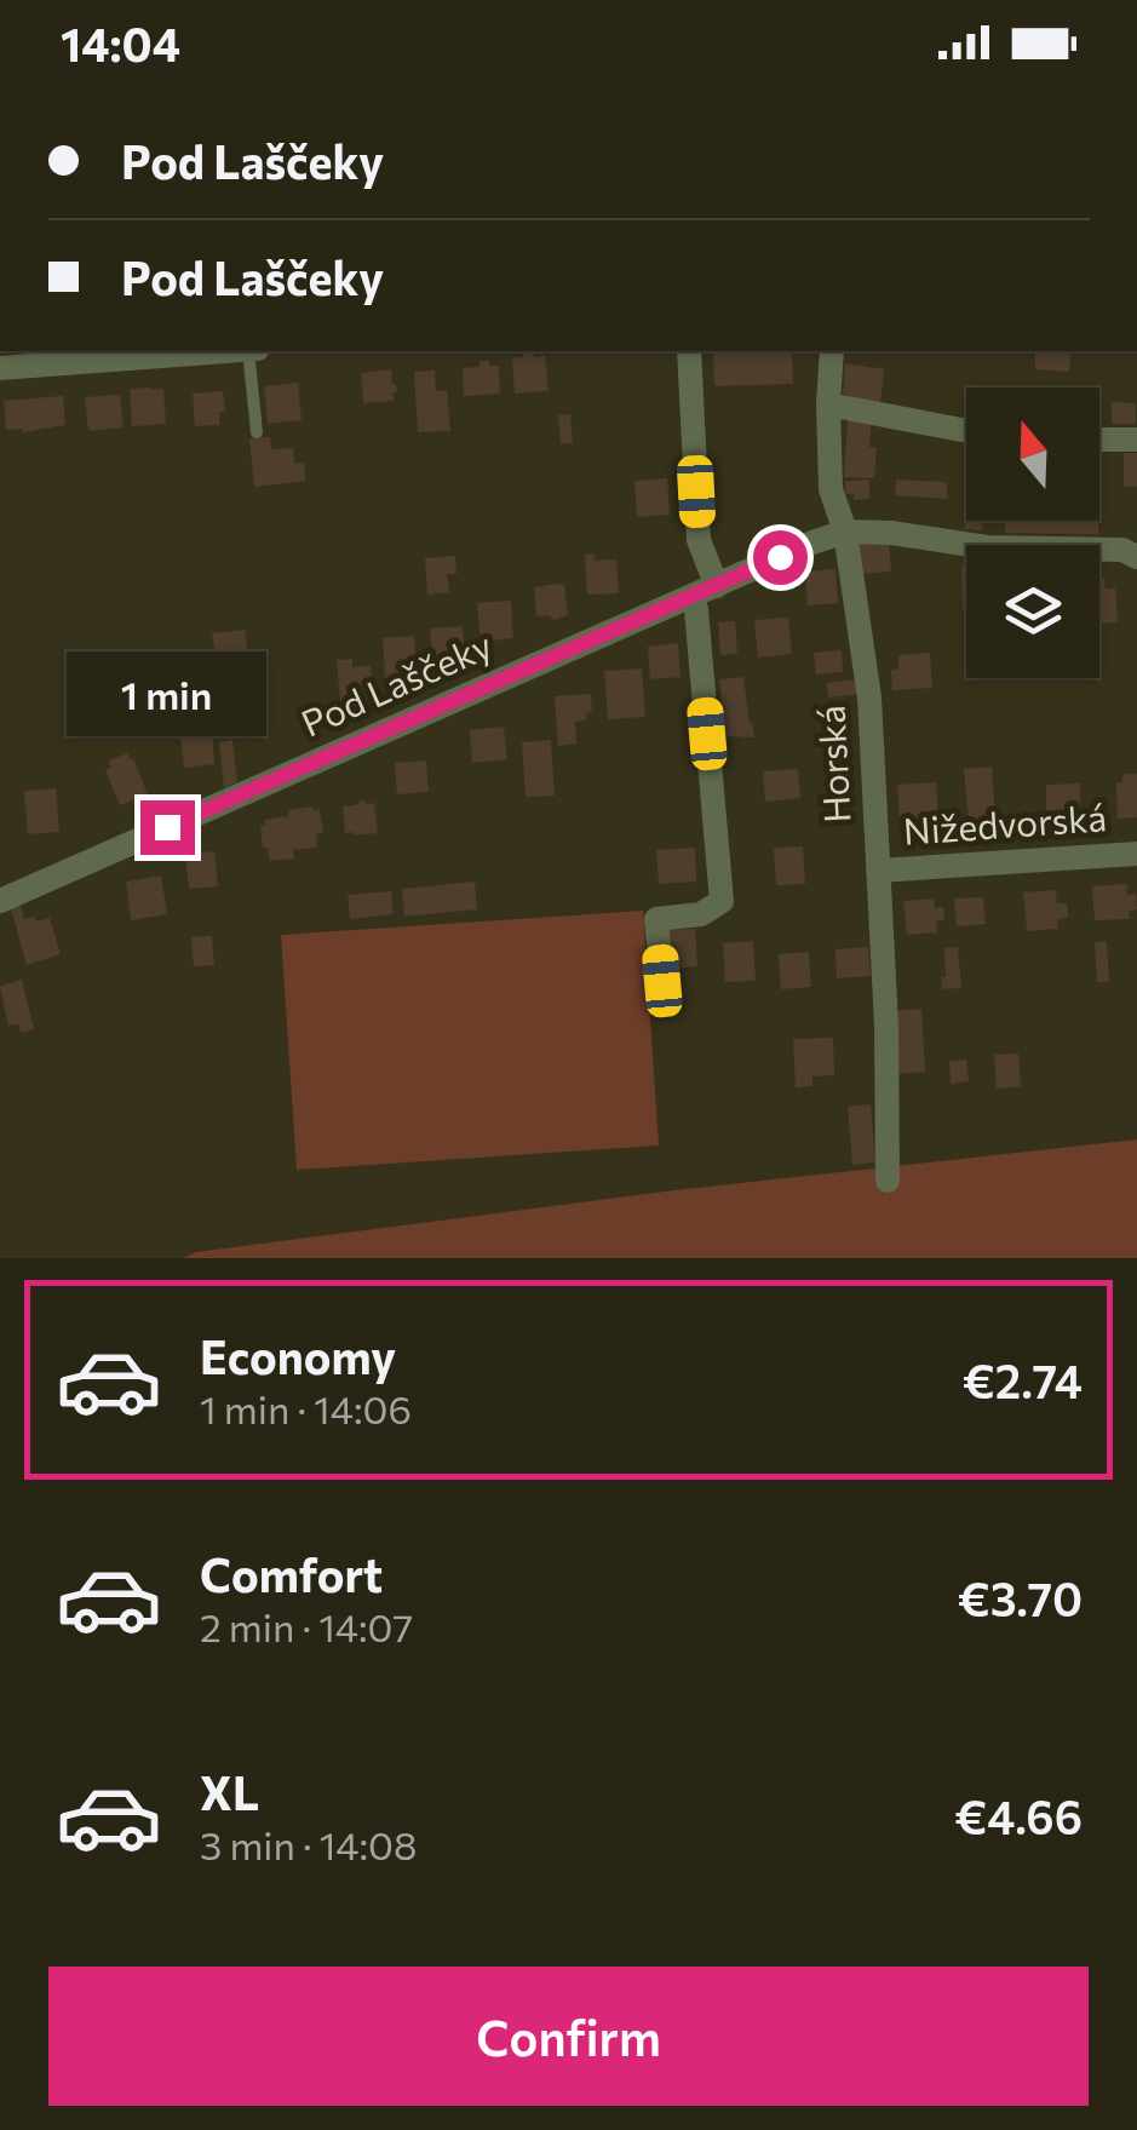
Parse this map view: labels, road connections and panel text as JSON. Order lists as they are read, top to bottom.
{
  "streets": {
    "street": ["Pod Laščeky", "Horská", "Nižedvorská"]
  },
  "crossings": [
    ["Pod Laščeky", "Horská"],
    ["Horská", "Nižedvorská"]
  ],
  "north": "top",
  "page": {
    "status": "14:04",
    "banner": ["Pod Laščeky", "Pod Laščeky"],
    "bubble": "1 min",
    "list": [
      {
        "name": "Economy",
        "note": "1 min · 14:06",
        "value": "€2.74"
      },
      {
        "name": "Comfort",
        "note": "2 min · 14:07",
        "value": "€3.70"
      },
      {
        "name": "XL",
        "note": "3 min · 14:08",
        "value": "€4.66"
      }
    ],
    "buttons": "Confirm"
  }
}
